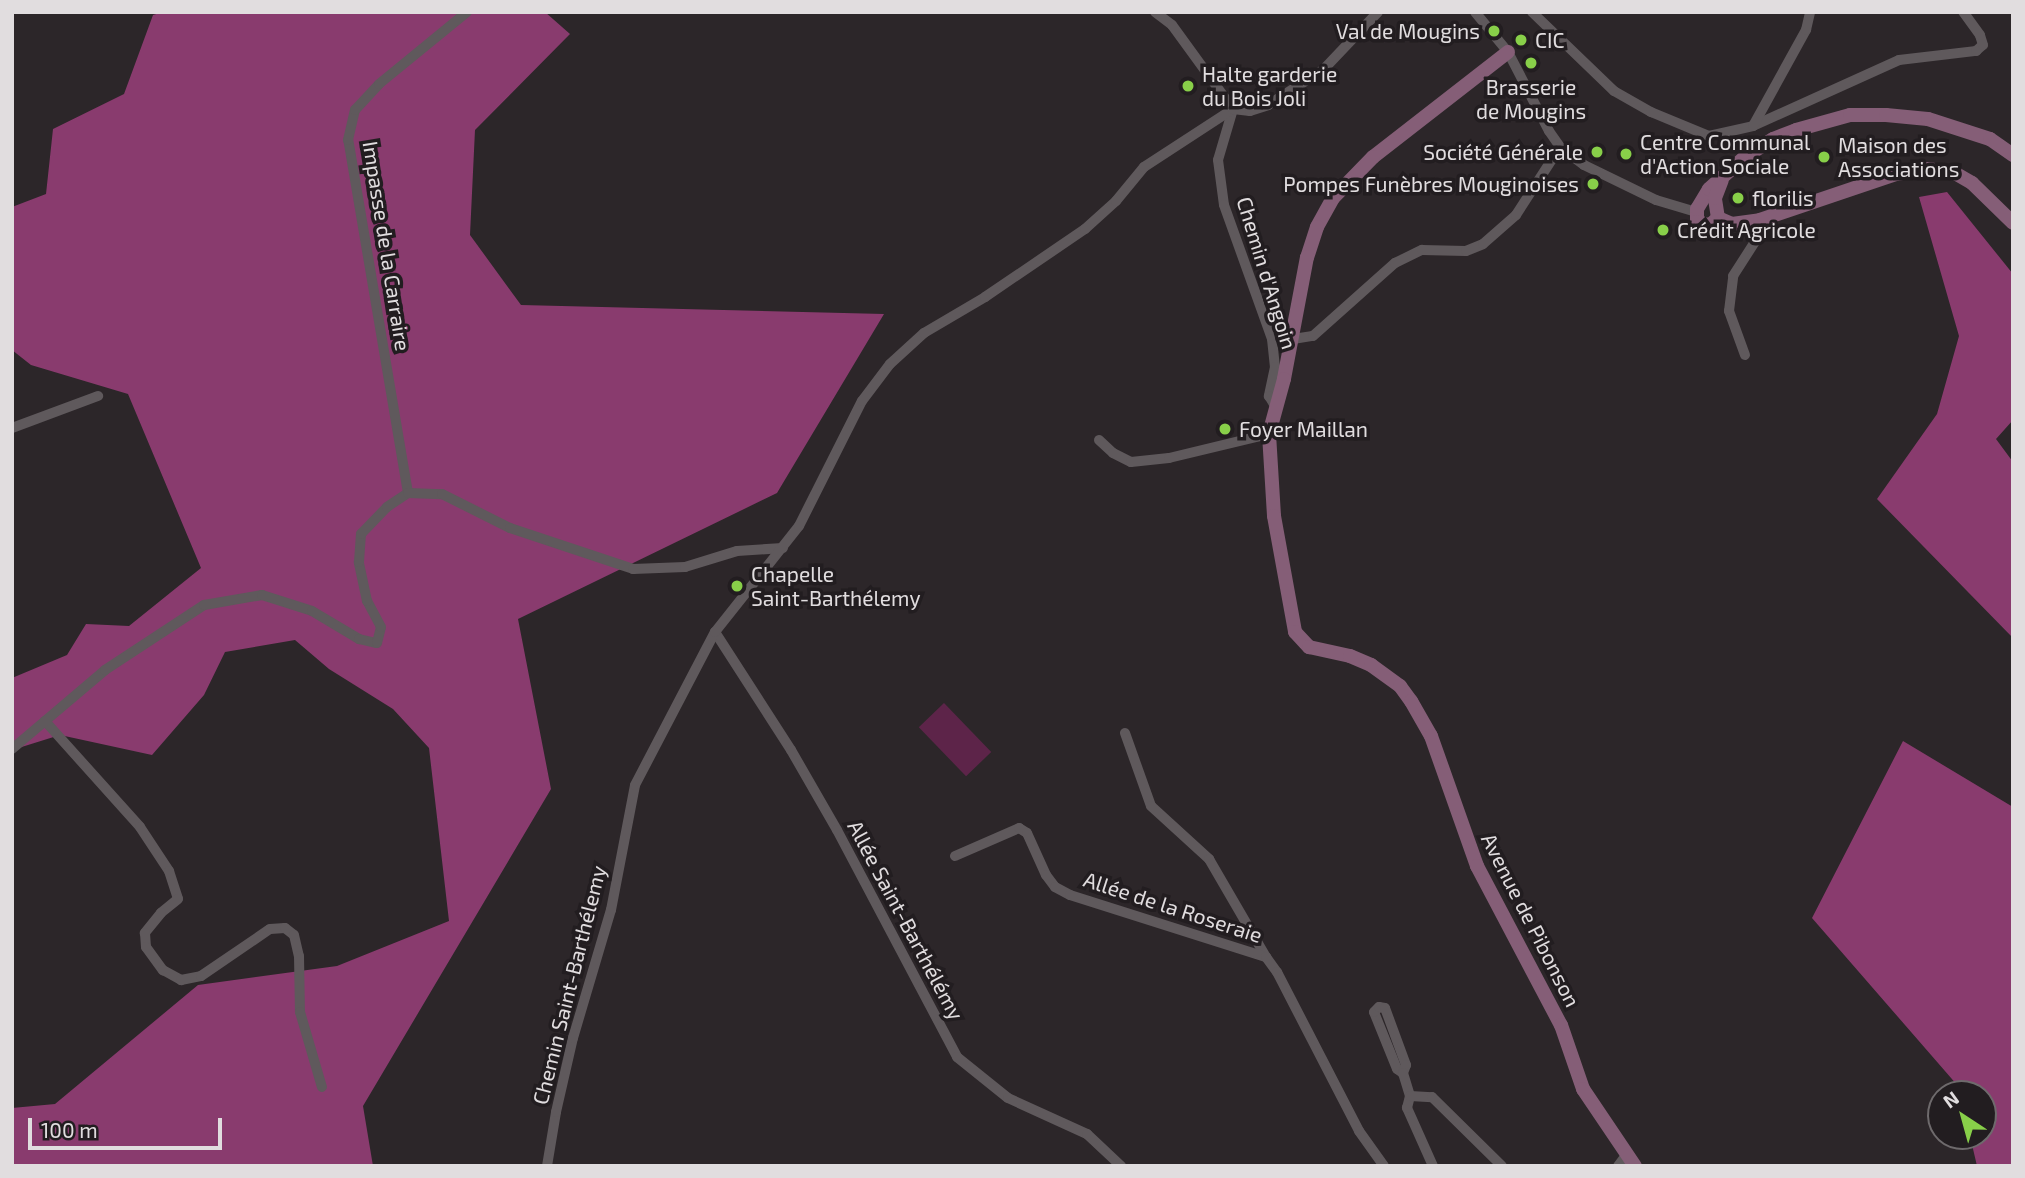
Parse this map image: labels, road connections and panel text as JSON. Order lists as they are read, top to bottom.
{
  "streets": {
    "street": [
      "Impasse de la Carraire",
      "Chemin d'Angoin",
      "Allée de la Roseraie",
      "Allée Saint-Barthélémy",
      "Avenue de Pibonson",
      "Chemin Saint-Barthélemy"
    ]
  },
  "crossings": [
    ["Chemin d'Angoin", "Avenue de Pibonson"],
    ["Chemin d'Angoin", "Chemin Saint-Barthélemy"],
    ["Allée Saint-Barthélémy", "Chemin Saint-Barthélemy"]
  ],
  "places": [
    "Val de Mougins",
    "CIC",
    "Brasserie de Mougins",
    "Halte garderie du Bois Joli",
    "Société Générale",
    "Centre Communal d'Action Sociale",
    "Maison des Associations",
    "Pompes Funèbres Mouginoises",
    "florilis",
    "Crédit Agricole",
    "Foyer Maillan",
    "Chapelle Saint-Barthélemy"
  ],
  "scale_bar": "100 m",
  "north": "top left"
}
